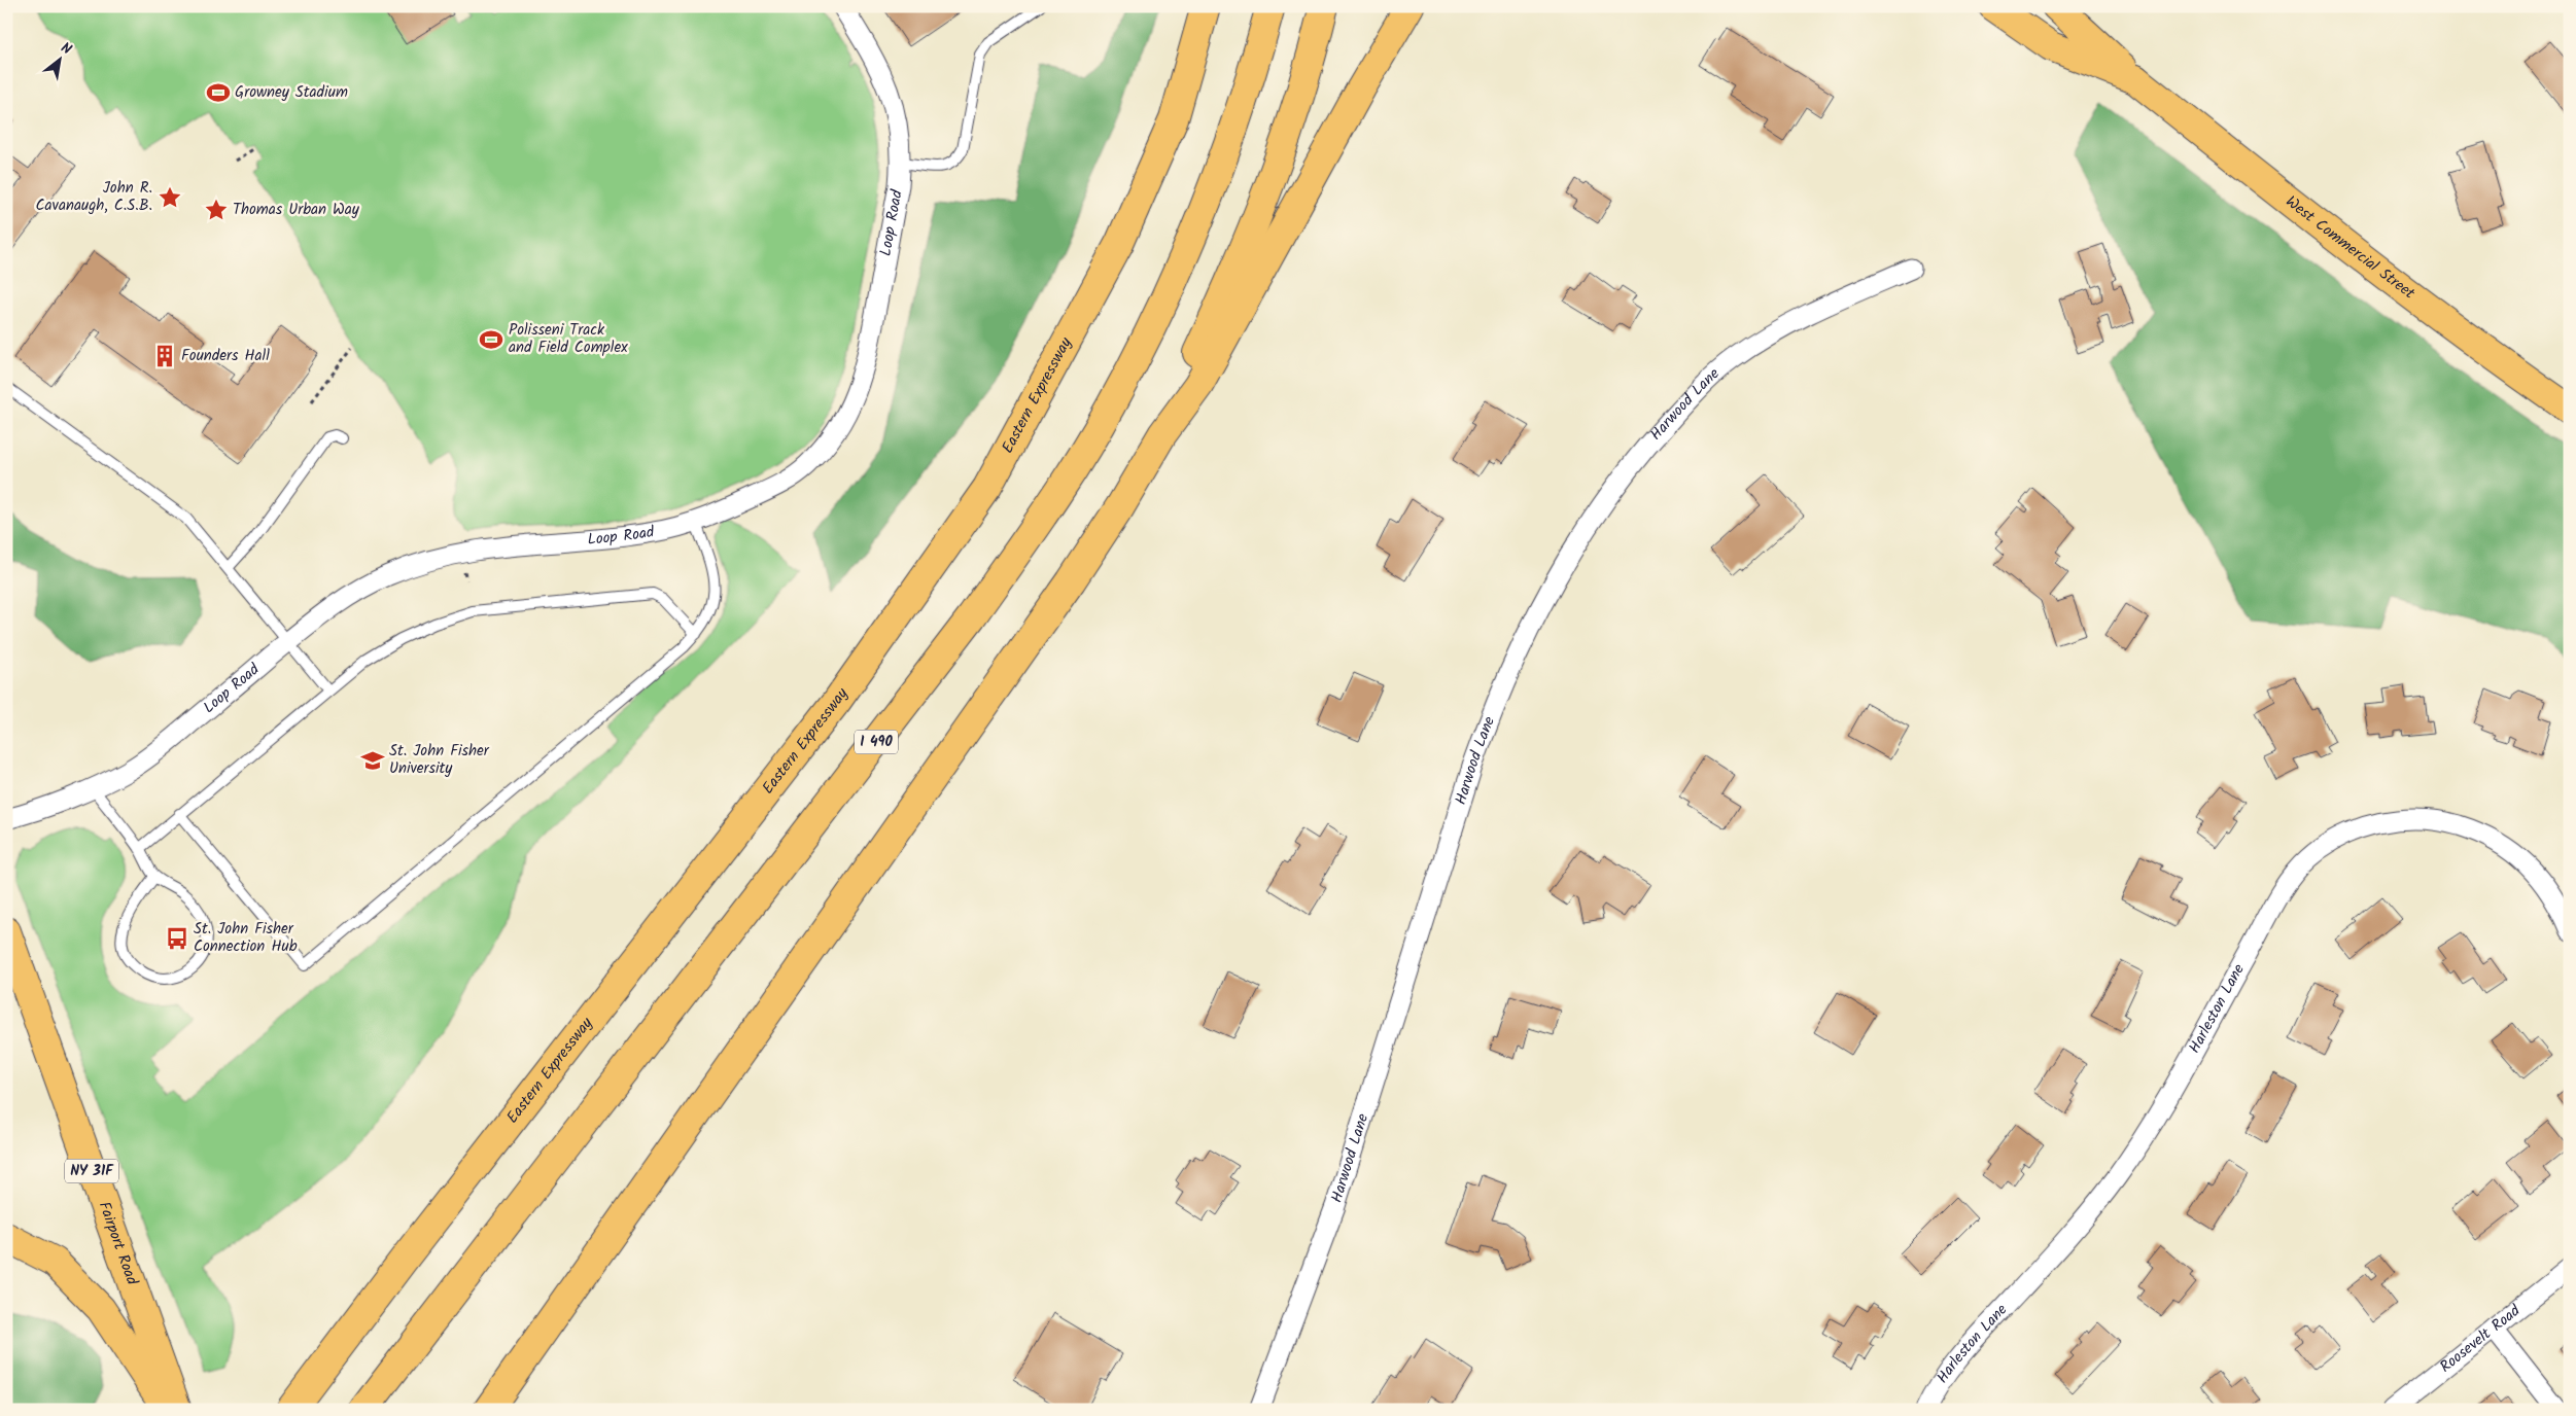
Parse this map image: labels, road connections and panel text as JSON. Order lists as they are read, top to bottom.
{
  "streets": {
    "main road": [
      "West Commercial Street",
      "Eastern Expressway",
      "I 490",
      "NY 31F",
      "Fairport Road"
    ],
    "street": [
      "Loop Road",
      "Harwood Lane",
      "Harleston Lane",
      "Roosevelt Road"
    ]
  },
  "places": {
    "sports": ["Growney Stadium", "Polisseni Track and Field Complex"],
    "place": ["John R. Cavanaugh, C.S.B.", "Thomas Urban Way"],
    "building": ["Founders Hall"],
    "school or university": ["St. John Fisher University"],
    "bus stop": ["St. John Fisher Connection Hub"]
  },
  "north": "top right"
}
